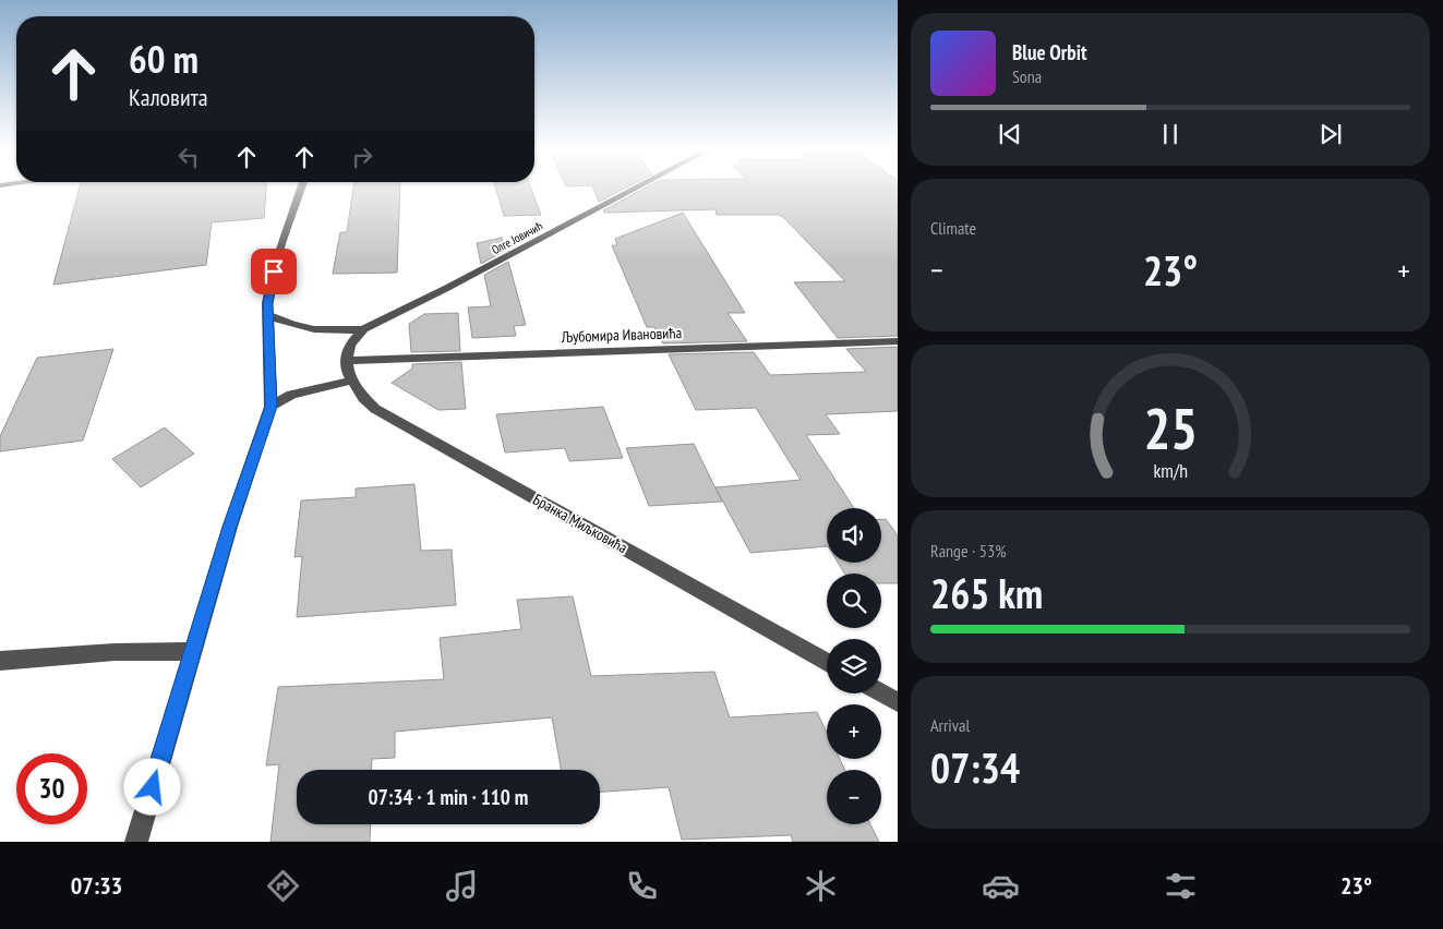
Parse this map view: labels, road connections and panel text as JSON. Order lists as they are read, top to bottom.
{
  "streets": {
    "street": ["Олге Јовичић", "Љубомира Ивановића", "Бранка Миљковића"]
  },
  "crossings": [
    ["Љубомира Ивановића", "Бранка Миљковића"]
  ],
  "page": {
    "turn": ["60 m", "Каловита"],
    "song": ["Blue Orbit", "Sona"],
    "tile": [
      "Climate",
      ["Range · 53%", "265 km"],
      ["Arrival", "07:34"]
    ],
    "heat": ["−", "23°", "+"],
    "map_buttons": ["+", "−"],
    "limit": "30",
    "trip": "07:34 · 1 min · 110 m",
    "tabs": ["07:33", "23°"],
    "gauge": ["25", "km/h"]
  }
}
